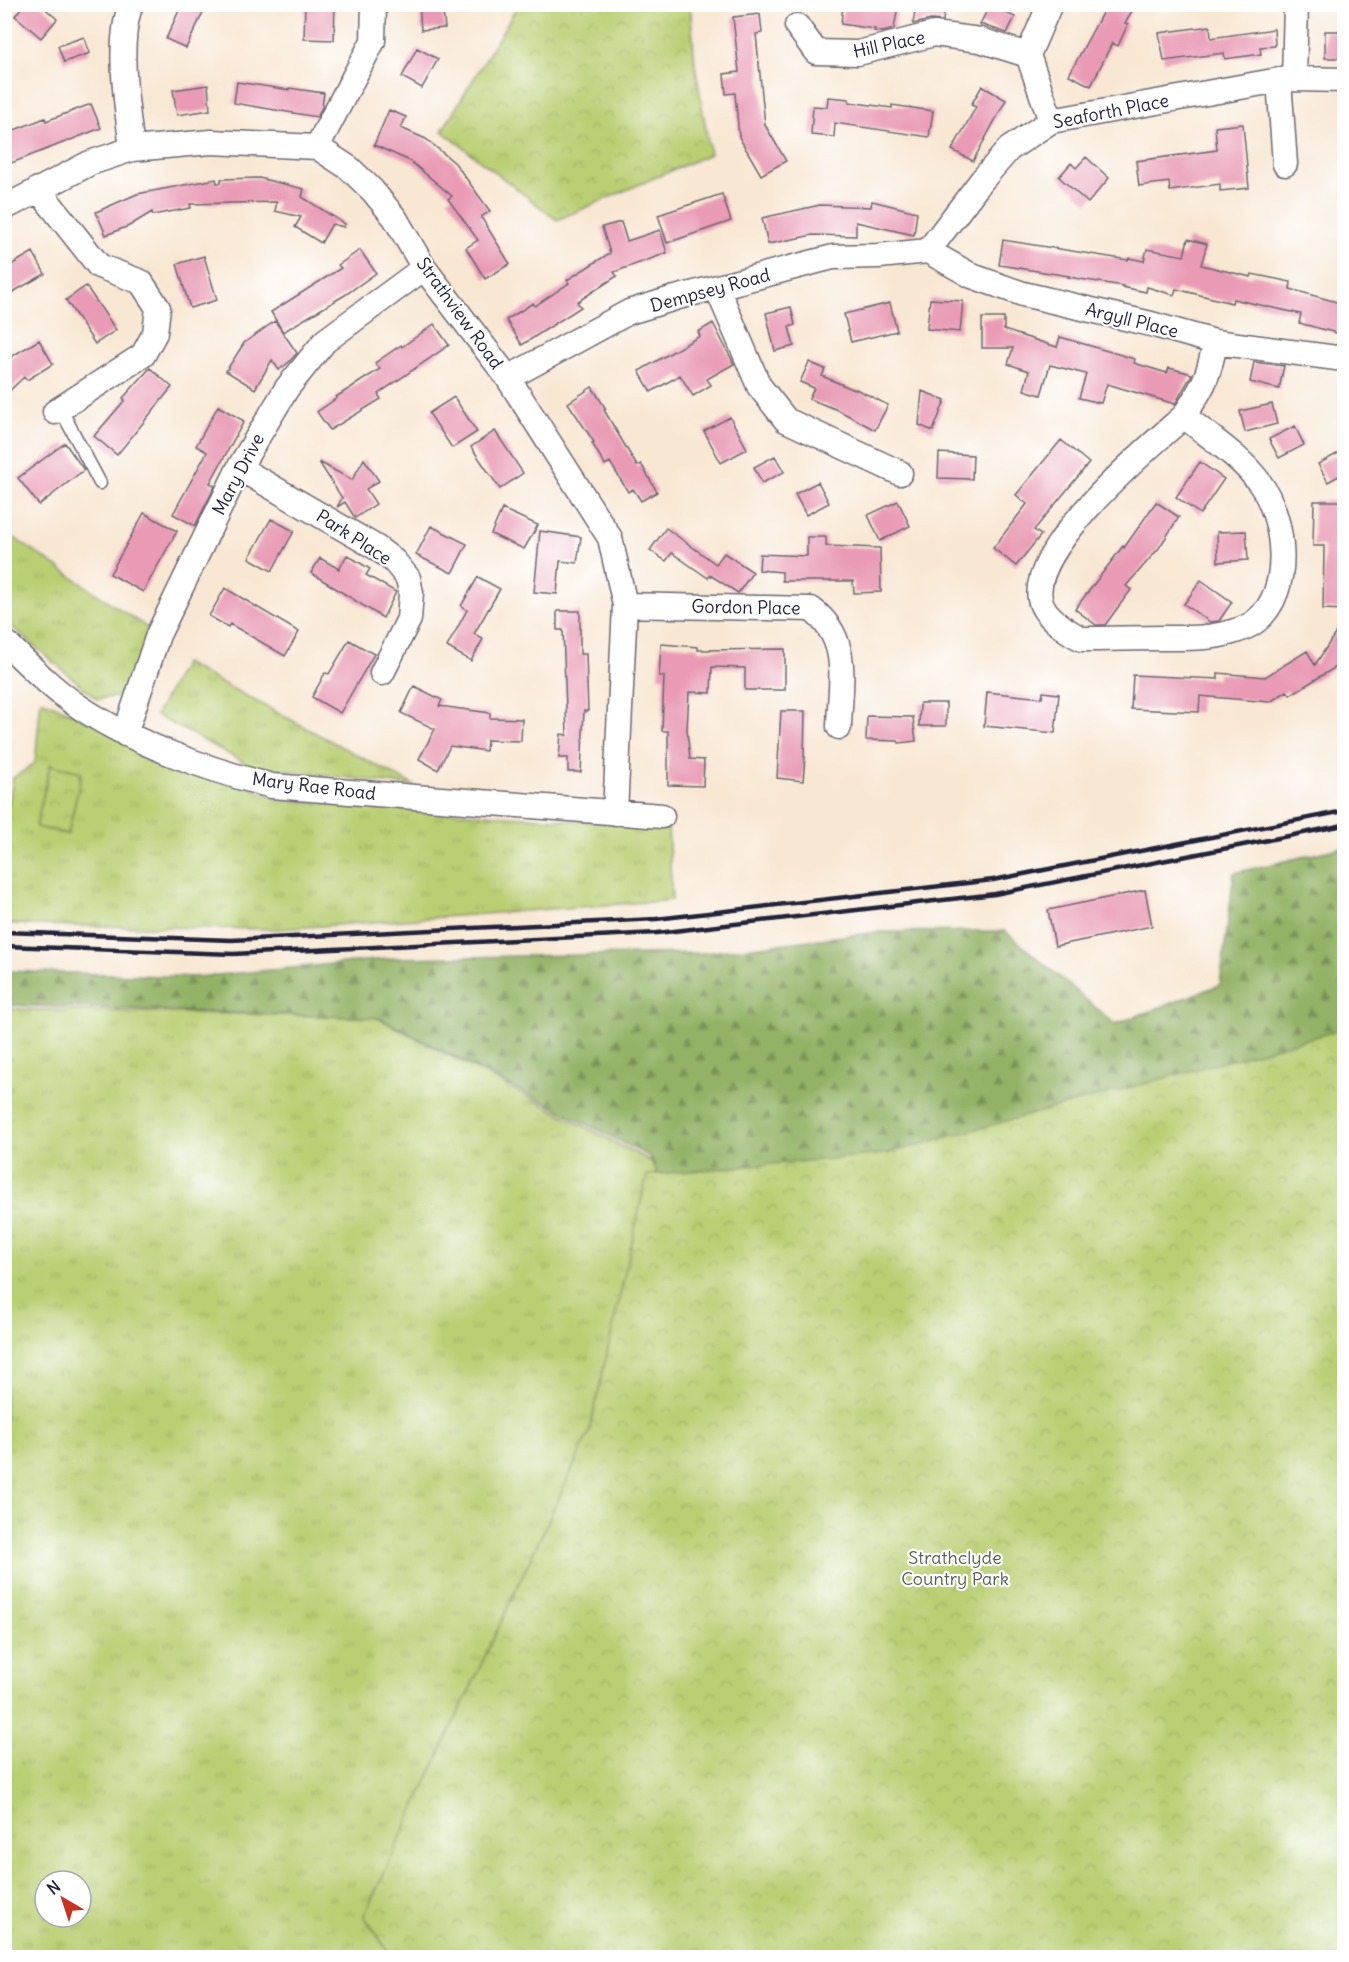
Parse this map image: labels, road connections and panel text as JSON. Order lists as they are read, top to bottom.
{
  "streets": {
    "street": [
      "Hill Place",
      "Seaforth Place",
      "Dempsey Road",
      "Strathview Road",
      "Argyll Place",
      "Mary Drive",
      "Park Place",
      "Gordon Place",
      "Mary Rae Road"
    ]
  },
  "crossings": [
    ["Seaforth Place", "Dempsey Road"],
    ["Seaforth Place", "Argyll Place"],
    ["Dempsey Road", "Strathview Road"],
    ["Dempsey Road", "Argyll Place"],
    ["Strathview Road", "Mary Drive"],
    ["Strathview Road", "Gordon Place"],
    ["Strathview Road", "Mary Rae Road"],
    ["Mary Drive", "Park Place"],
    ["Mary Drive", "Mary Rae Road"]
  ],
  "parks": ["Strathclyde Country Park"],
  "north": "top left"
}
